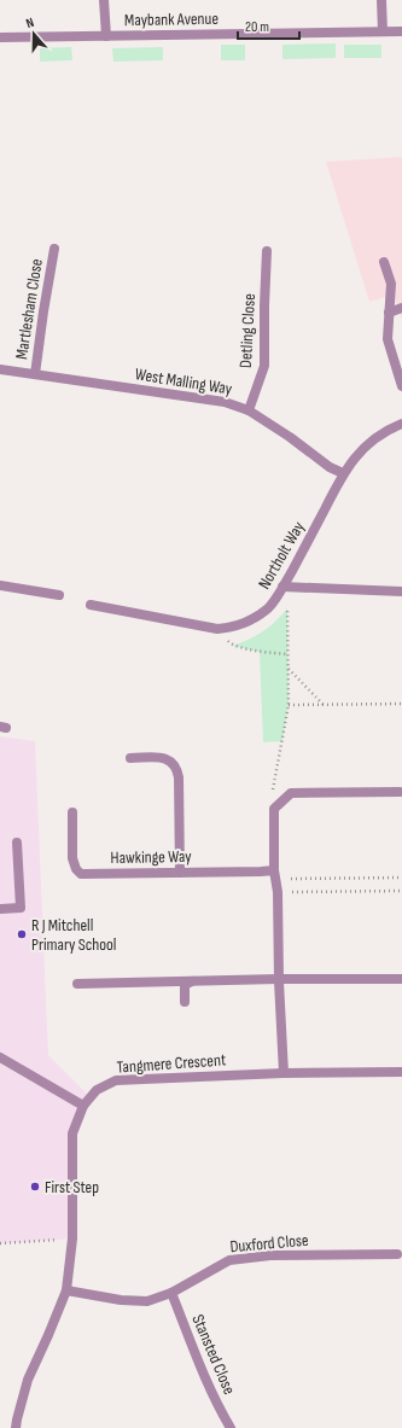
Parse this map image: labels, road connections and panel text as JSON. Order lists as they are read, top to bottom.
{
  "streets": {
    "street": [
      "Maybank Avenue",
      "Martlesham Close",
      "Detling Close",
      "West Malling Way",
      "Northolt Way",
      "Hawkinge Way",
      "Tangmere Crescent",
      "Duxford Close",
      "Stansted Close"
    ]
  },
  "crossings": [
    ["Martlesham Close", "West Malling Way"],
    ["Detling Close", "West Malling Way"],
    ["West Malling Way", "Northolt Way"],
    ["Tangmere Crescent", "Duxford Close"],
    ["Duxford Close", "Stansted Close"]
  ],
  "places": ["R J Mitchell Primary School", "First Step"],
  "scale_bar": "20 m",
  "north": "top"
}
